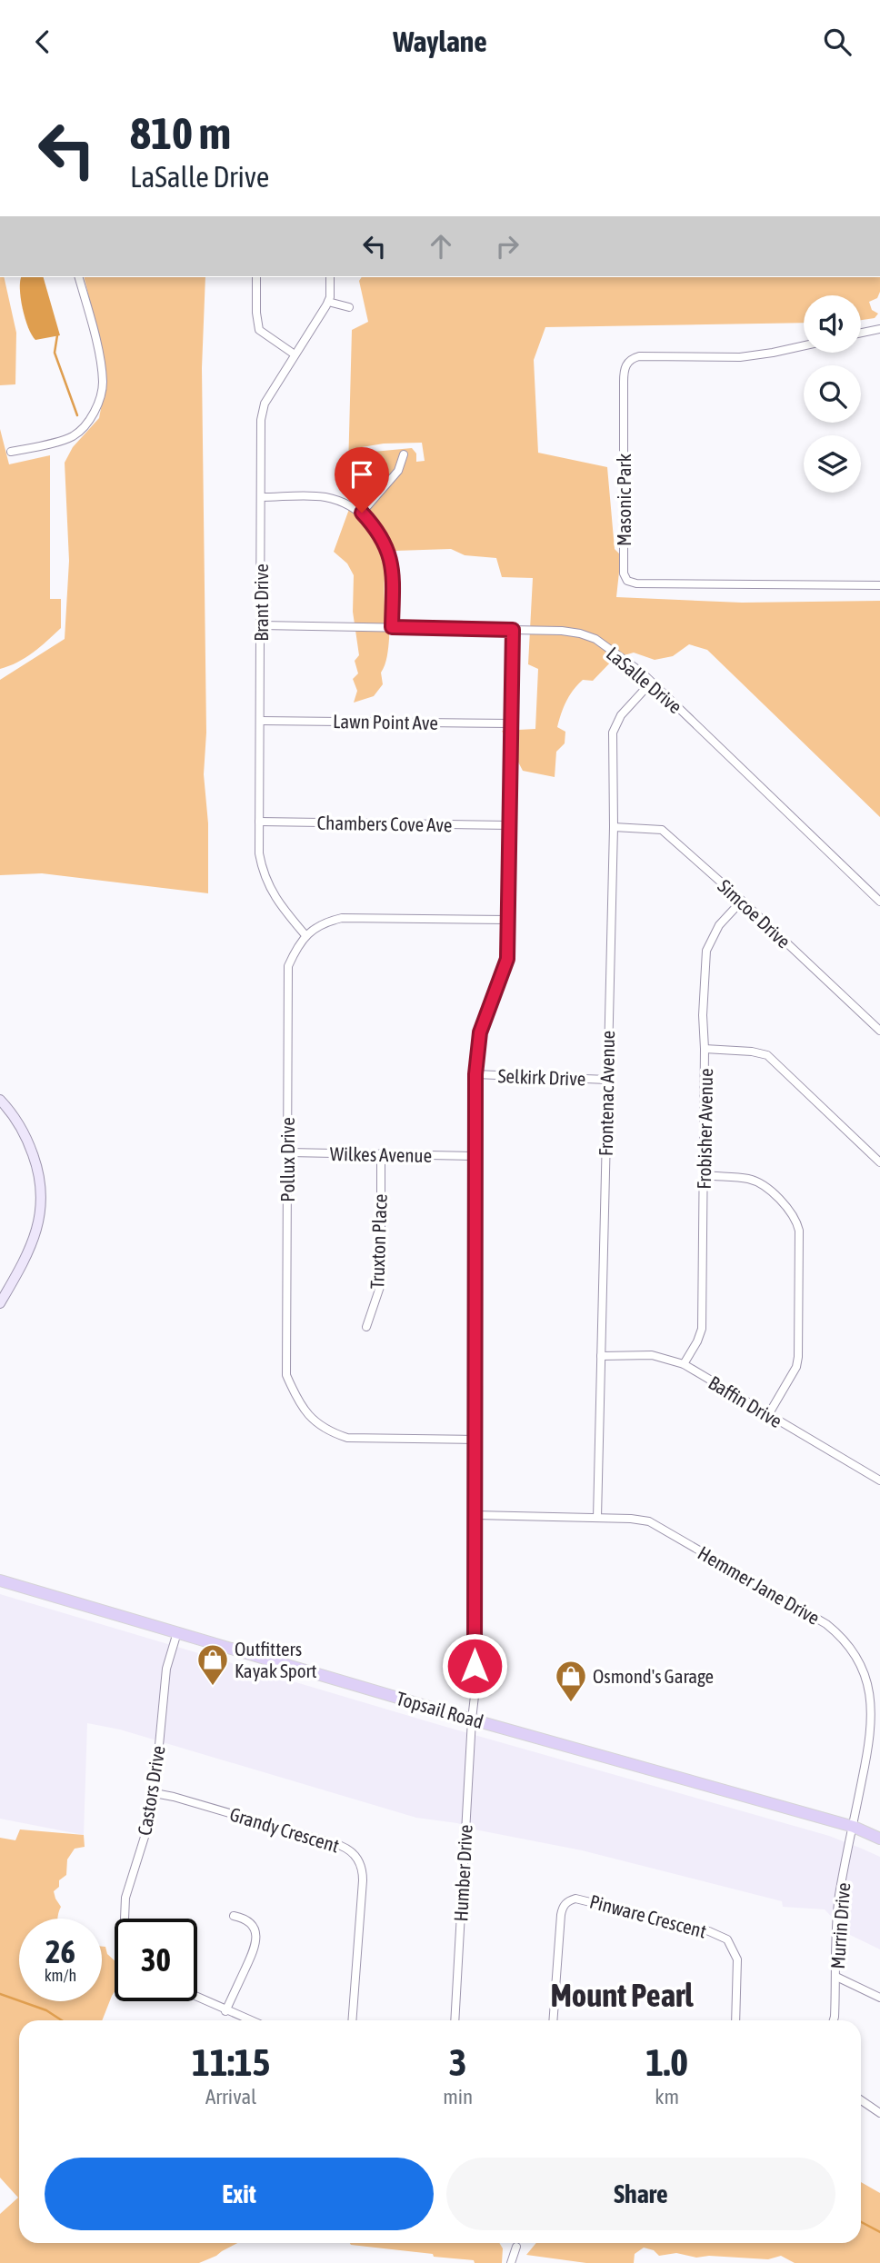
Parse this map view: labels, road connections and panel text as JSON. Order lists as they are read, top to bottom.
{
  "streets": {
    "main road": ["Topsail Road"],
    "street": [
      "Masonic Park",
      "Brant Drive",
      "LaSalle Drive",
      "Lawn Point Ave",
      "Chambers Cove Ave",
      "Simcoe Drive",
      "Selkirk Drive",
      "Frontenac Avenue",
      "Frobisher Avenue",
      "Wilkes Avenue",
      "Pollux Drive",
      "Truxton Place",
      "Baffin Drive",
      "Hemmer Jane Drive",
      "Castors Drive",
      "Grandy Crescent",
      "Humber Drive",
      "Pinware Crescent",
      "Murrin Drive"
    ]
  },
  "crossings": [
    ["Brant Drive", "LaSalle Drive"],
    ["Brant Drive", "Lawn Point Ave"],
    ["Brant Drive", "Chambers Cove Ave"],
    ["Brant Drive", "Pollux Drive"],
    ["LaSalle Drive", "Frontenac Avenue"],
    ["LaSalle Drive", "Humber Drive"],
    ["Lawn Point Ave", "Humber Drive"],
    ["Chambers Cove Ave", "Humber Drive"],
    ["Simcoe Drive", "Frontenac Avenue"],
    ["Simcoe Drive", "Frobisher Avenue"],
    ["Selkirk Drive", "Frontenac Avenue"],
    ["Selkirk Drive", "Humber Drive"],
    ["Frontenac Avenue", "Baffin Drive"],
    ["Frontenac Avenue", "Hemmer Jane Drive"],
    ["Frobisher Avenue", "Baffin Drive"],
    ["Wilkes Avenue", "Pollux Drive"],
    ["Wilkes Avenue", "Truxton Place"],
    ["Wilkes Avenue", "Humber Drive"],
    ["Pollux Drive", "Humber Drive"],
    ["Hemmer Jane Drive", "Topsail Road"],
    ["Hemmer Jane Drive", "Humber Drive"],
    ["Hemmer Jane Drive", "Murrin Drive"],
    ["Topsail Road", "Castors Drive"],
    ["Topsail Road", "Humber Drive"],
    ["Topsail Road", "Murrin Drive"],
    ["Castors Drive", "Grandy Crescent"]
  ],
  "districts": ["Mount Pearl"],
  "places": {
    "shop": ["Outfitters Kayak Sport", "Osmond's Garage"]
  },
  "page": {
    "header": "Waylane",
    "turn": ["810 m", "LaSalle Drive"],
    "speed": "26 km/h",
    "limit": "30",
    "eta": [
      "11:15",
      "Arrival",
      "3",
      "min",
      "1.0",
      "km"
    ],
    "buttons": ["Exit", "Share"]
  }
}
